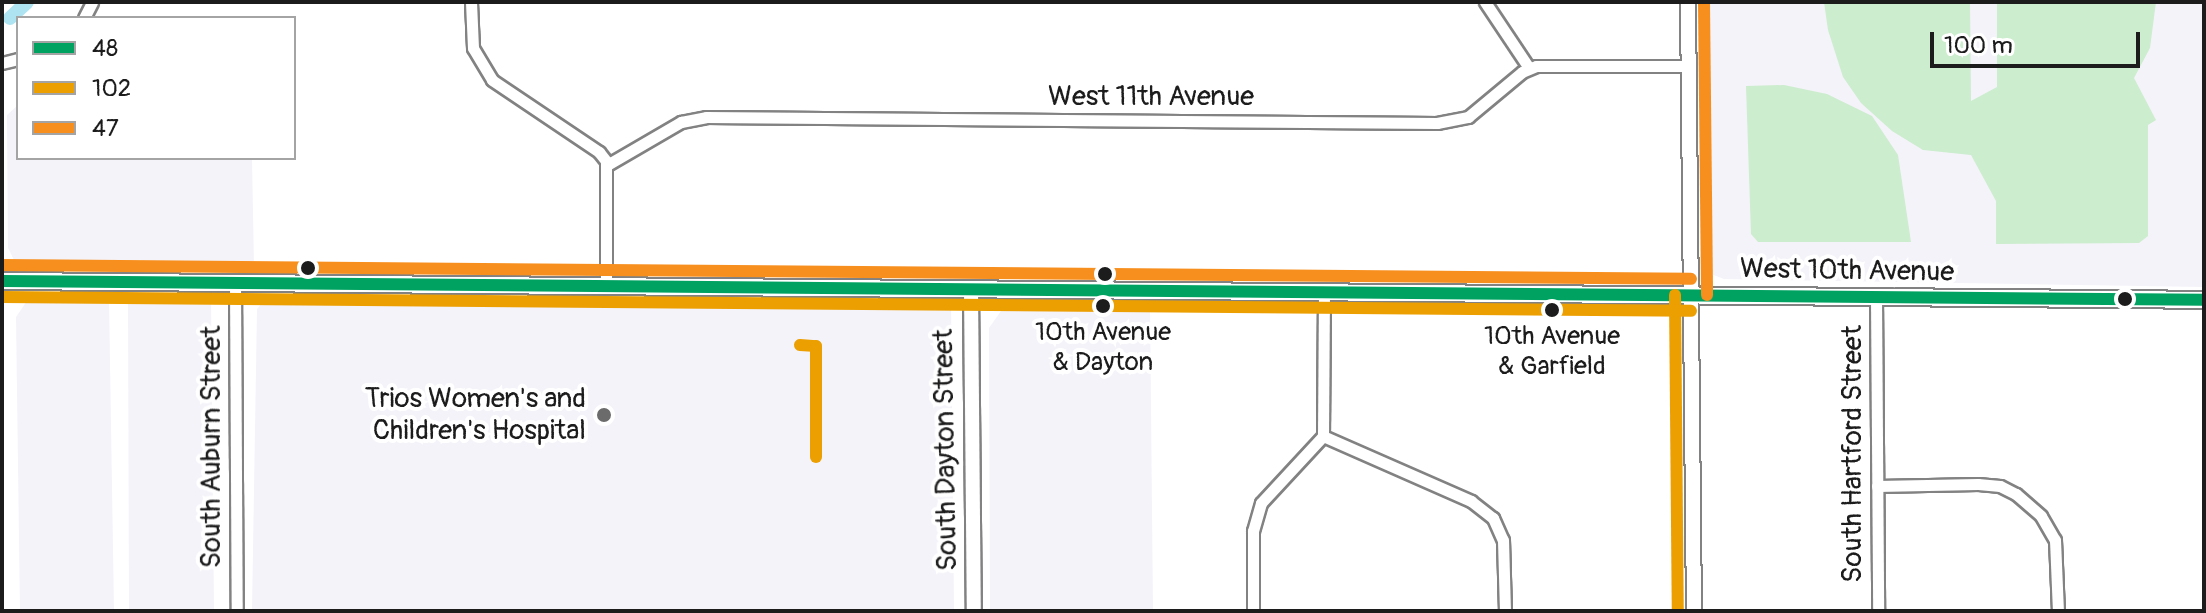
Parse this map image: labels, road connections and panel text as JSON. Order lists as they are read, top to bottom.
{
  "streets": {
    "main road": ["West 10th Avenue"],
    "street": [
      "West 11th Avenue",
      "South Auburn Street",
      "South Dayton Street",
      "South Hartford Street"
    ]
  },
  "crossings": [
    ["West 10th Avenue", "South Auburn Street"],
    ["West 10th Avenue", "South Dayton Street"],
    ["West 10th Avenue", "South Hartford Street"]
  ],
  "places": ["10th Avenue & Dayton", "10th Avenue & Garfield", "Trios Women's and Children's Hospital"],
  "lines": ["transit line 47", "transit line 48", "transit line 102"],
  "legend": ["48", "102", "47"],
  "scale_bar": "100 m"
}
